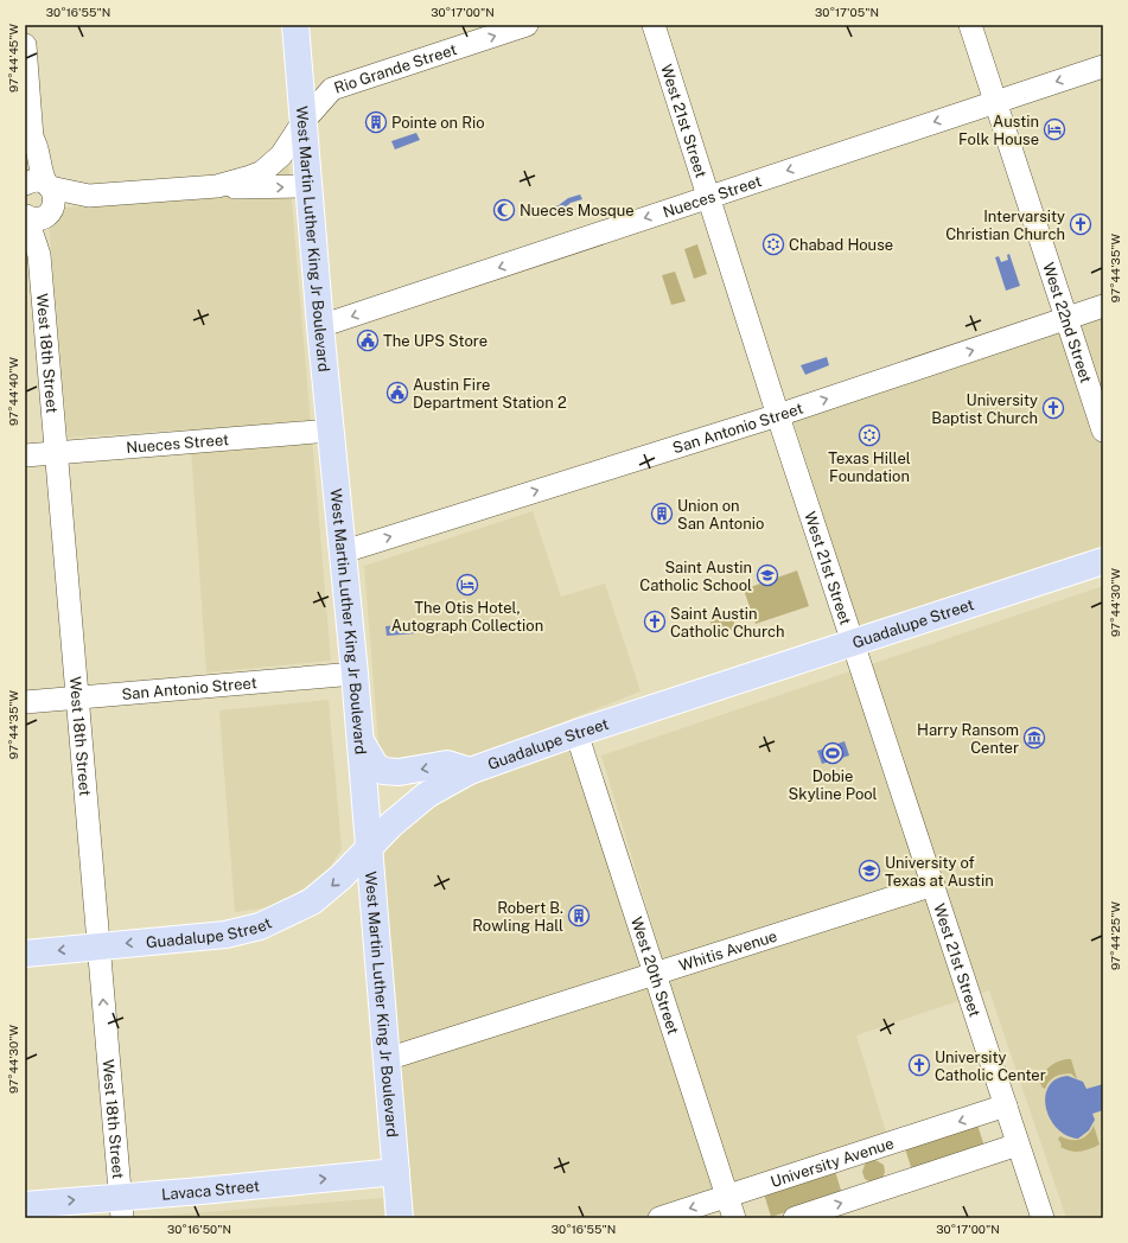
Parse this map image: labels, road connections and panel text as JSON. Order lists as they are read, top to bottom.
{
  "streets": {
    "main road": ["West Martin Luther King Jr Boulevard", "Guadalupe Street", "Lavaca Street"],
    "street": [
      "Rio Grande Street",
      "West 21st Street",
      "Nueces Street",
      "West 22nd Street",
      "West 18th Street",
      "San Antonio Street",
      "Whitis Avenue",
      "West 20th Street",
      "University Avenue"
    ]
  },
  "crossings": [
    ["Rio Grande Street", "West Martin Luther King Jr Boulevard"],
    ["Rio Grande Street", "West 18th Street"],
    ["West 21st Street", "Nueces Street"],
    ["West 21st Street", "San Antonio Street"],
    ["West 21st Street", "Guadalupe Street"],
    ["West 21st Street", "Whitis Avenue"],
    ["West 21st Street", "University Avenue"],
    ["Nueces Street", "West Martin Luther King Jr Boulevard"],
    ["Nueces Street", "West 22nd Street"],
    ["Nueces Street", "West 18th Street"],
    ["West Martin Luther King Jr Boulevard", "San Antonio Street"],
    ["West Martin Luther King Jr Boulevard", "Guadalupe Street"],
    ["West Martin Luther King Jr Boulevard", "Whitis Avenue"],
    ["West Martin Luther King Jr Boulevard", "Lavaca Street"],
    ["West 22nd Street", "San Antonio Street"],
    ["West 18th Street", "San Antonio Street"],
    ["West 18th Street", "Guadalupe Street"],
    ["West 18th Street", "Lavaca Street"],
    ["Guadalupe Street", "West 20th Street"],
    ["Whitis Avenue", "West 20th Street"],
    ["West 20th Street", "University Avenue"]
  ],
  "one_way": [
    "Rio Grande Street",
    "Nueces Street",
    "San Antonio Street",
    "Lavaca Street"
  ],
  "places": {
    "building": ["Pointe on Rio", "Union on San Antonio", "Robert B. Rowling Hall"],
    "hotel": ["Austin Folk House", "The Otis Hotel, Autograph Collection"],
    "mosque": ["Nueces Mosque"],
    "church": [
      "Intervarsity Christian Church",
      "University Baptist Church",
      "Saint Austin Catholic Church",
      "University Catholic Center"
    ],
    "synagogue": ["Chabad House", "Texas Hillel Foundation"],
    "public building": ["The UPS Store", "Austin Fire Department Station 2"],
    "school or university": ["Saint Austin Catholic School", "University of Texas at Austin"],
    "museum": ["Harry Ransom Center"],
    "sports": ["Dobie Skyline Pool"]
  },
  "coordinates": [
    "30°16'55\"N",
    "30°17'00\"N",
    "30°17'05\"N",
    "97°44'45\"W",
    "97°44'35\"W",
    "97°44'40\"W",
    "97°44'30\"W",
    "97°44'25\"W",
    "30°16'50\"N"
  ]
}
